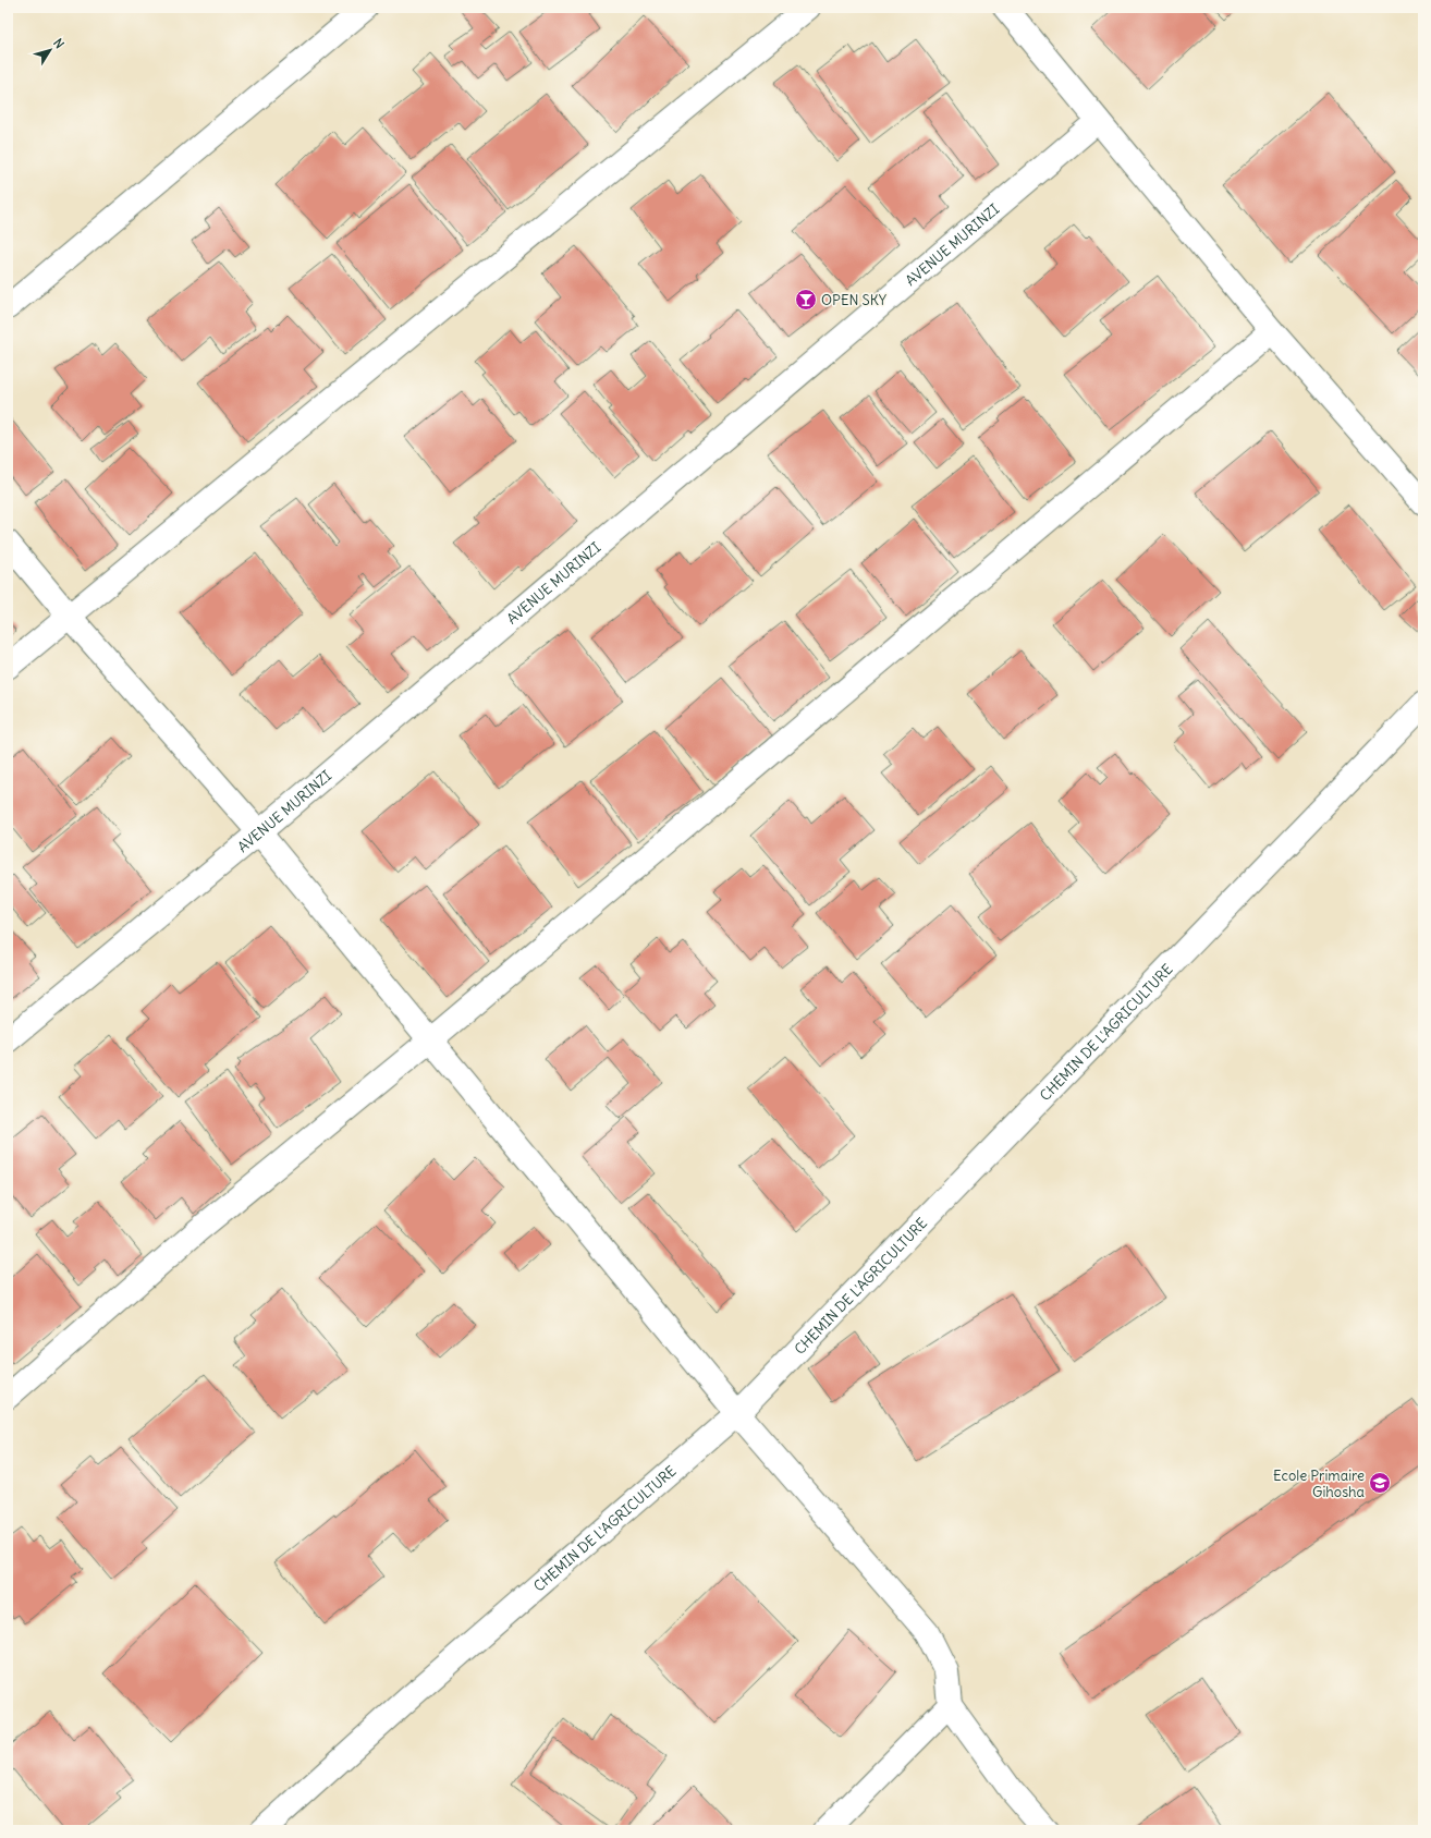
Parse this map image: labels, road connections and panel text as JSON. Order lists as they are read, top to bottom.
{
  "streets": {
    "street": ["AVENUE MURINZI", "CHEMIN DE L'AGRICULTURE"]
  },
  "places": {
    "bar": ["OPEN SKY"],
    "school or university": ["Ecole Primaire Gihosha"]
  },
  "north": "top right"
}
